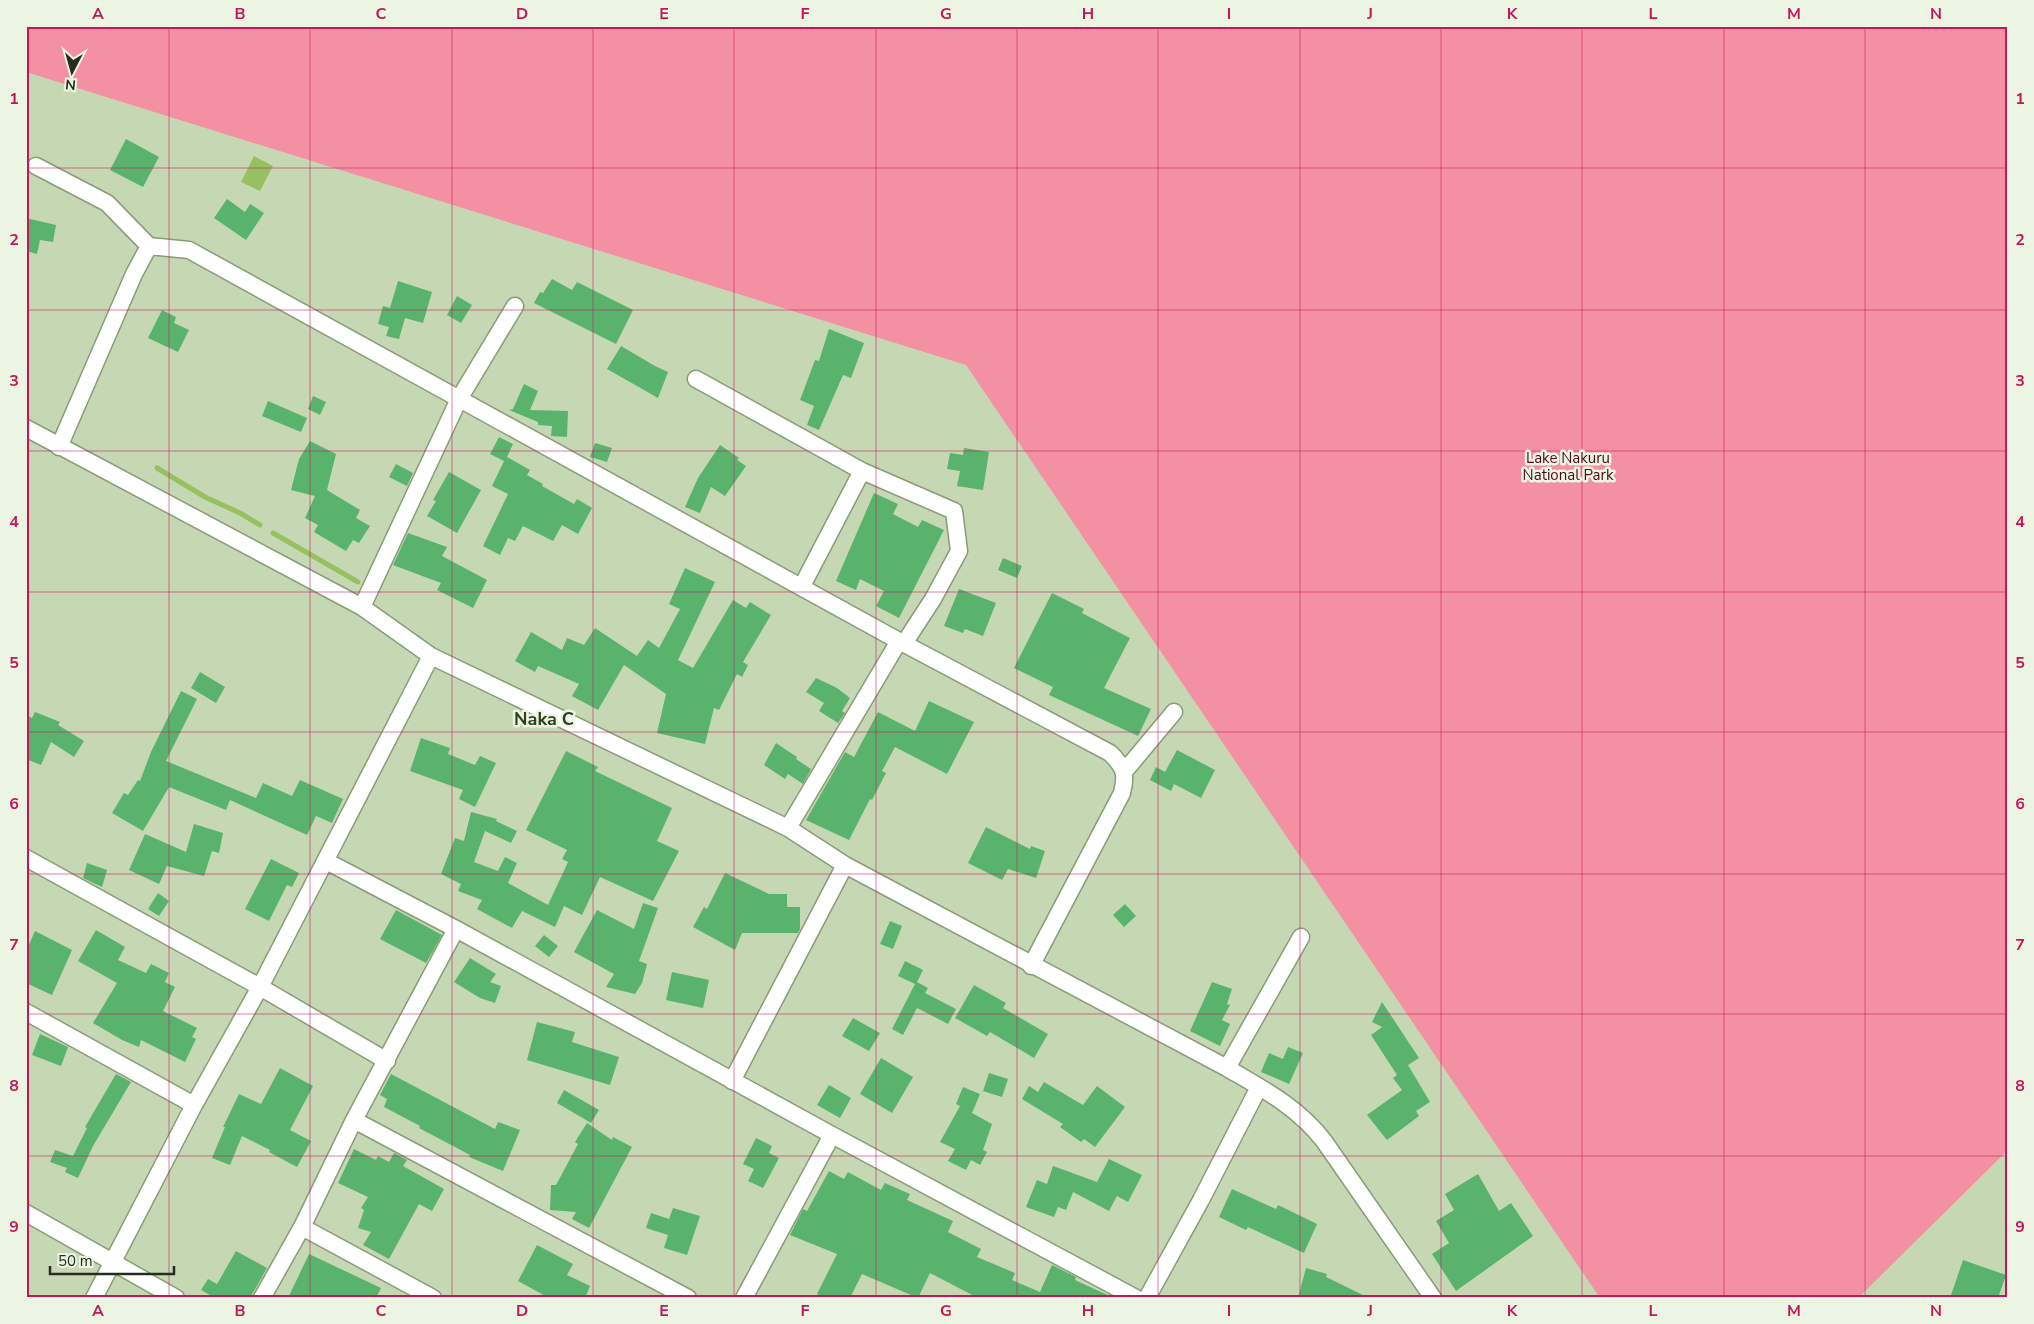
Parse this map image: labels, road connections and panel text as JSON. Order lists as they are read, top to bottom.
{
  "districts": ["Naka C"],
  "parks": ["Lake Nakuru National Park"],
  "scale_bar": "50 m",
  "north": "bottom",
  "grid": {
    "columns": [
      "A",
      "B",
      "C",
      "D",
      "E",
      "F",
      "G",
      "H",
      "I",
      "J",
      "K",
      "L",
      "M",
      "N"
    ],
    "rows": [
      "1",
      "2",
      "3",
      "4",
      "5",
      "6",
      "7",
      "8",
      "9"
    ]
  }
}
